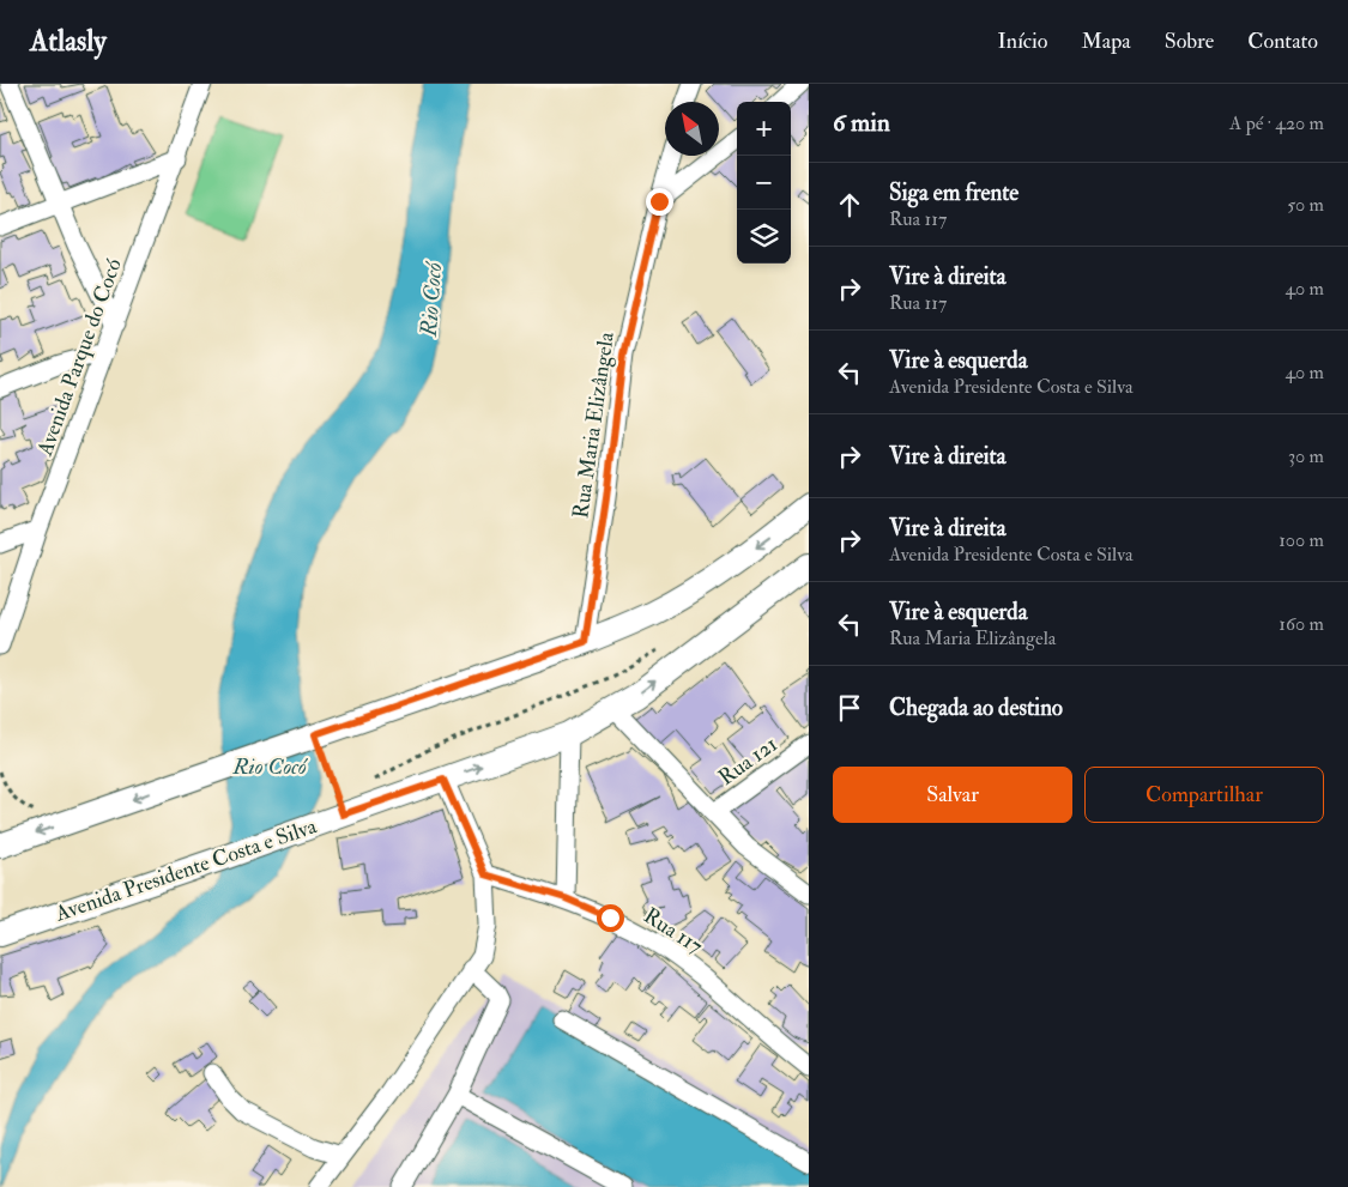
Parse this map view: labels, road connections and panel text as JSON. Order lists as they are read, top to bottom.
{
  "streets": {
    "main road": ["Avenida Presidente Costa e Silva"],
    "street": [
      "Avenida Parque do Cocó",
      "Rua Maria Elizângela",
      "Rua 121",
      "Rua 117"
    ]
  },
  "water": ["Rio Cocó"],
  "north": "top left",
  "page": {
    "header": "Atlasly",
    "nav": [
      "Início",
      "Mapa",
      "Sobre",
      "Contato"
    ],
    "heading": ["6 min", "A pé · 420 m"],
    "map_buttons": ["+", "−"],
    "list": [
      ["Siga em frente", "Rua 117", "50 m"],
      ["Vire à direita", "Rua 117", "40 m"],
      ["Vire à esquerda", "Avenida Presidente Costa e Silva", "40 m"],
      ["Vire à direita", "30 m"],
      ["Vire à direita", "Avenida Presidente Costa e Silva", "100 m"],
      ["Vire à esquerda", "Rua Maria Elizângela", "160 m"],
      "Chegada ao destino"
    ],
    "buttons": ["Salvar", "Compartilhar"]
  }
}
